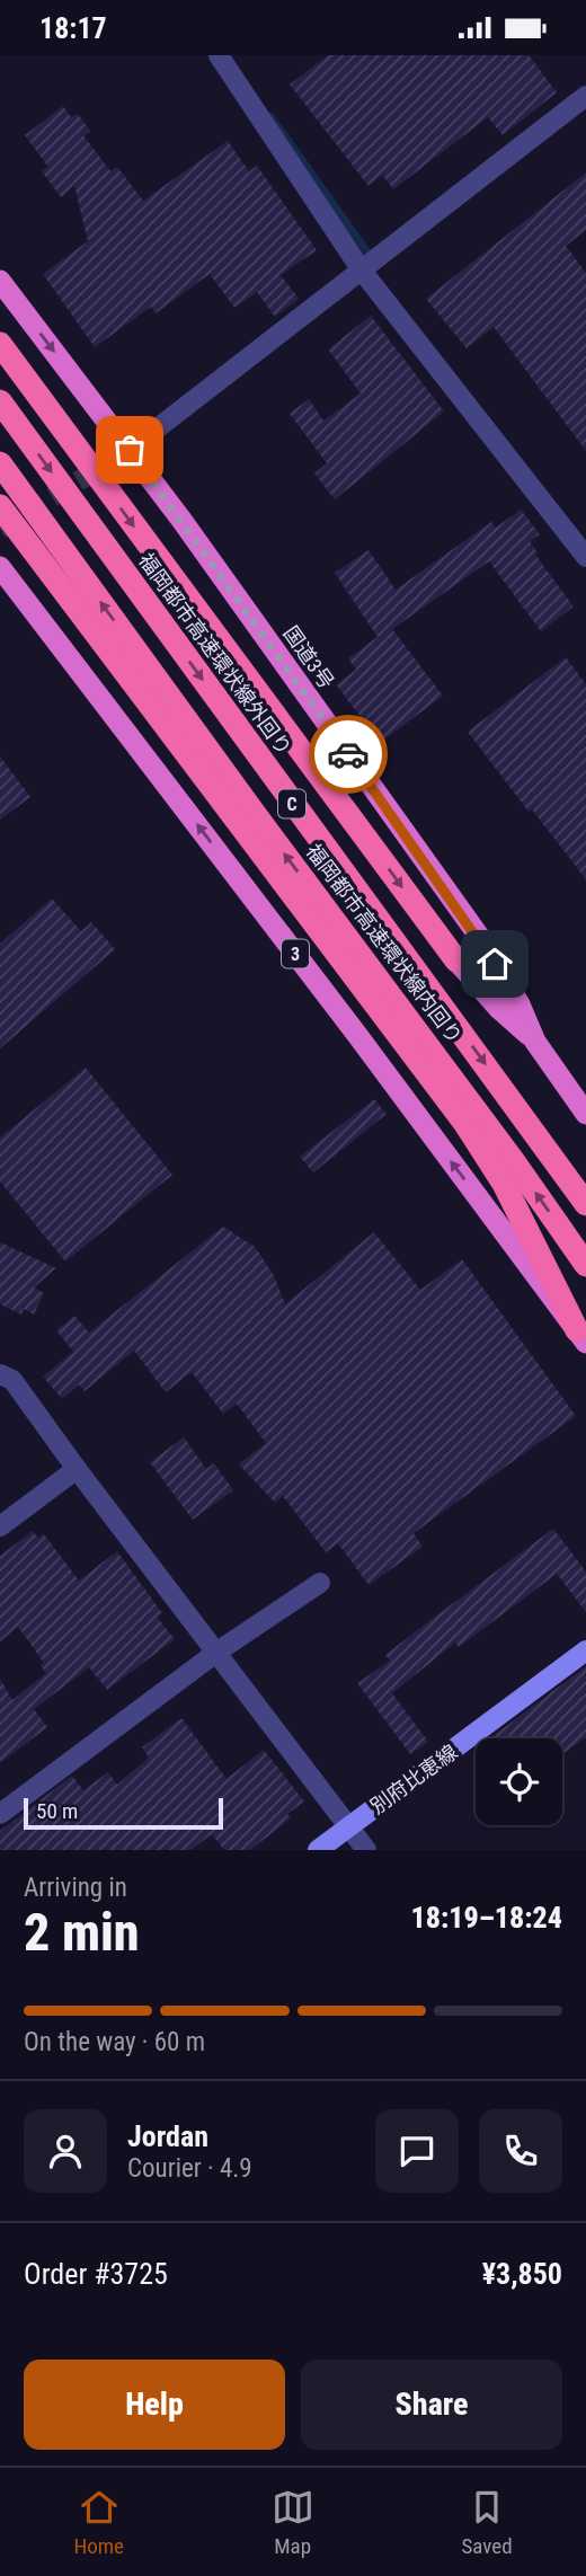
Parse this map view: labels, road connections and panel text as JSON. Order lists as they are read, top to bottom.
{
  "streets": {
    "highway": [
      "福岡都市高速環状線外回り",
      "国道3号",
      "C",
      "福岡都市高速環状線内回り",
      "3"
    ],
    "main road": ["別府比恵線"]
  },
  "scale_bar": "50 m",
  "page": {
    "status": "18:17",
    "scale": "50 m",
    "heading": ["2 min", "Arriving in", "18:19–18:24"],
    "panel": [
      "Jordan",
      "Courier · 4.9",
      "Order #3725",
      "¥3,850"
    ],
    "bar": "On the way · 60 m",
    "buttons": ["Help", "Share"],
    "tabs": ["Home", "Map", "Saved"]
  }
}
